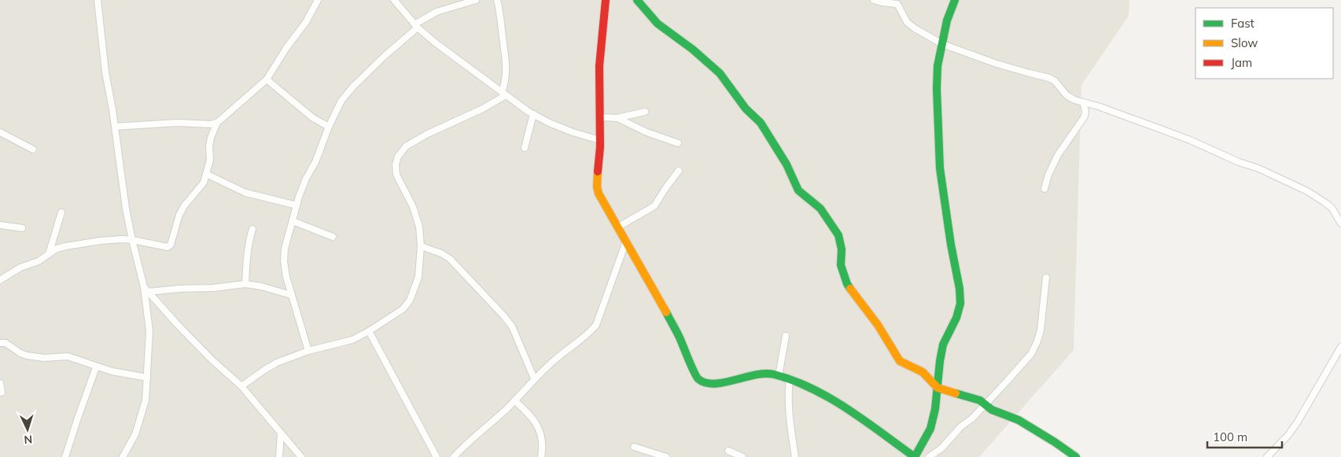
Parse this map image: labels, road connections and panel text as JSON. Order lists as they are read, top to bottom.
{
  "legend": ["Fast", "Slow", "Jam"],
  "scale_bar": "100 m",
  "north": "bottom"
}
